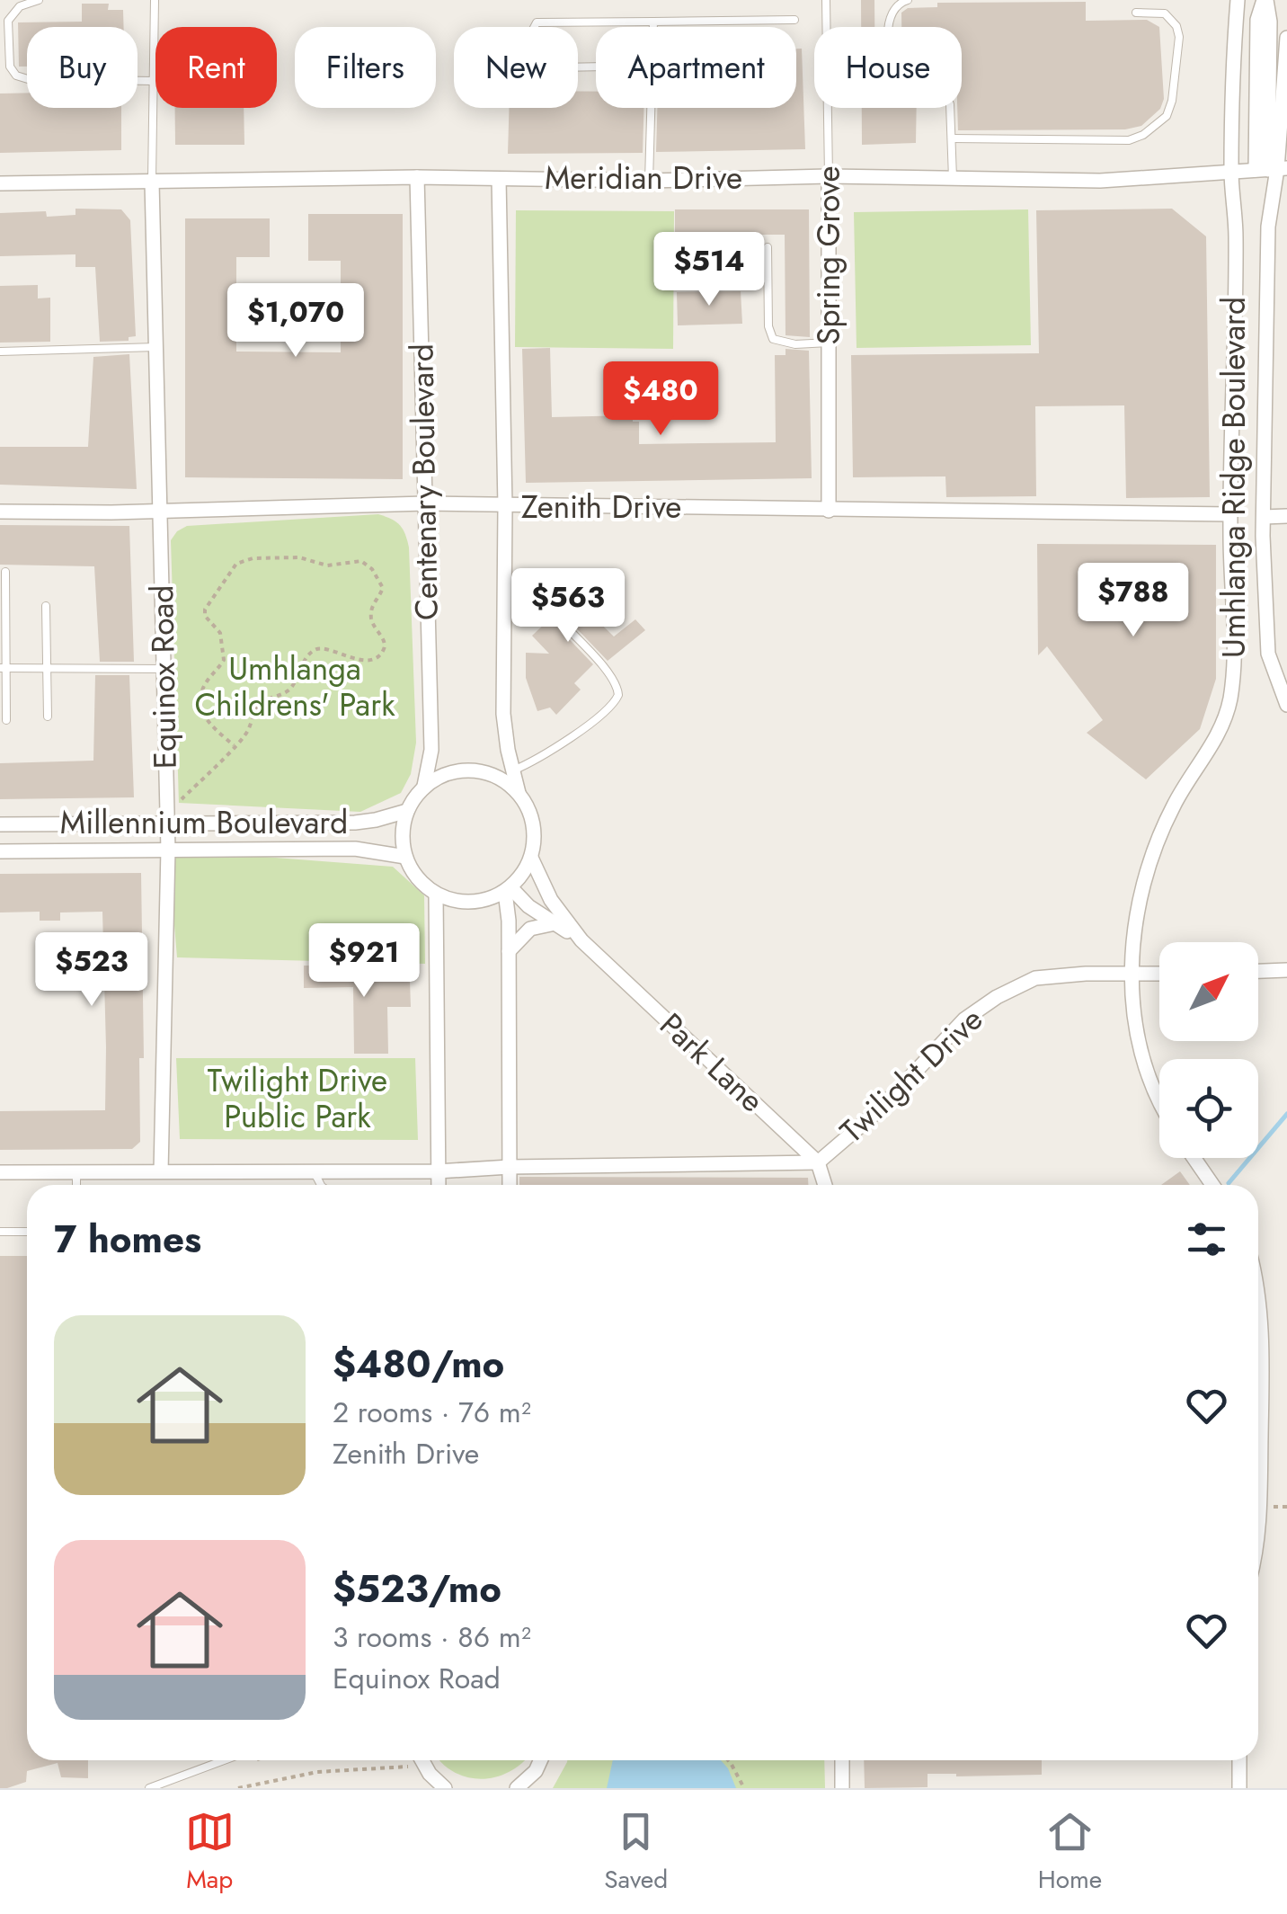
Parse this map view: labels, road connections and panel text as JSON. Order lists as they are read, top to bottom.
{
  "streets": {
    "street": [
      "Meridian Drive",
      "Spring Grove",
      "Umhlanga Ridge Boulevard",
      "Centenary Boulevard",
      "Zenith Drive",
      "Equinox Road",
      "Millennium Boulevard",
      "Park Lane",
      "Twilight Drive"
    ]
  },
  "crossings": [
    ["Meridian Drive", "Spring Grove"],
    ["Meridian Drive", "Umhlanga Ridge Boulevard"],
    ["Meridian Drive", "Centenary Boulevard"],
    ["Meridian Drive", "Equinox Road"],
    ["Spring Grove", "Zenith Drive"],
    ["Umhlanga Ridge Boulevard", "Zenith Drive"],
    ["Umhlanga Ridge Boulevard", "Twilight Drive"],
    ["Centenary Boulevard", "Zenith Drive"],
    ["Centenary Boulevard", "Millennium Boulevard"],
    ["Centenary Boulevard", "Park Lane"],
    ["Zenith Drive", "Equinox Road"],
    ["Equinox Road", "Millennium Boulevard"],
    ["Equinox Road", "Twilight Drive"],
    ["Millennium Boulevard", "Park Lane"],
    ["Park Lane", "Twilight Drive"]
  ],
  "parks": ["Umhlanga Childrens' Park", "Twilight Drive Public Park"],
  "north": "top right",
  "page": {
    "chip": [
      "Buy",
      "Rent",
      "Filters",
      "New",
      "Apartment",
      "House"
    ],
    "price": [
      "$514",
      "$1,070",
      "$480",
      "$788",
      "$563",
      "$921",
      "$523"
    ],
    "heading": "7 homes",
    "list": [
      {
        "name": "$480/mo",
        "note": "2 rooms · 76 m² · Zenith Drive"
      },
      {
        "name": "$523/mo",
        "note": "3 rooms · 86 m² · Equinox Road"
      }
    ],
    "tabs": ["Map", "Saved", "Home"]
  }
}
